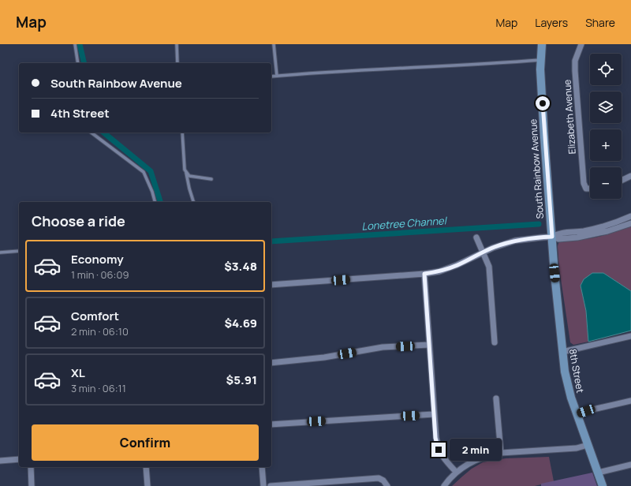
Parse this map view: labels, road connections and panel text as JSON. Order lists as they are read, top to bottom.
{
  "streets": {
    "street": ["Elizabeth Avenue", "South Rainbow Avenue", "8th Street"]
  },
  "crossings": [
    ["South Rainbow Avenue", "8th Street"]
  ],
  "water": ["Lonetree Channel"],
  "page": {
    "header": "Map",
    "nav": ["Map", "Layers", "Share"],
    "map_buttons": ["+", "−"],
    "banner": ["South Rainbow Avenue", "4th Street"],
    "heading": "Choose a ride",
    "list": [
      {
        "name": "Economy",
        "note": "1 min · 06:09",
        "value": "$3.48"
      },
      {
        "name": "Comfort",
        "note": "2 min · 06:10",
        "value": "$4.69"
      },
      {
        "name": "XL",
        "note": "3 min · 06:11",
        "value": "$5.91"
      }
    ],
    "buttons": "Confirm",
    "bubble": "2 min"
  }
}
